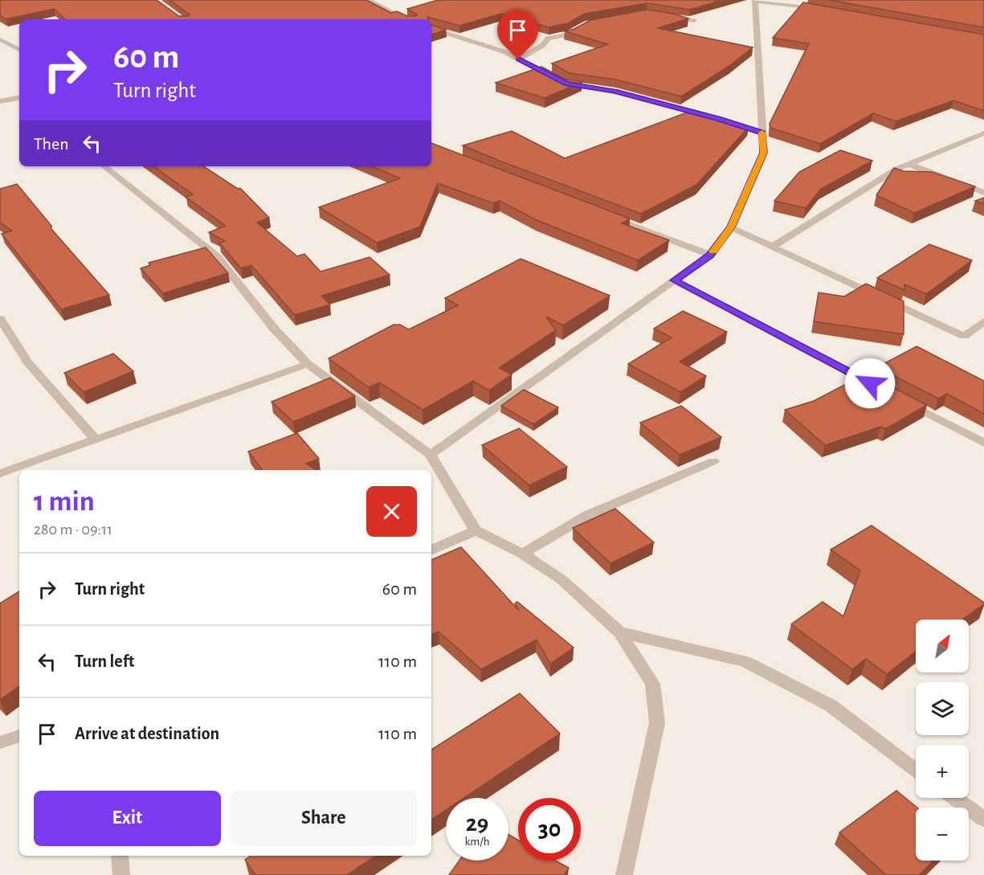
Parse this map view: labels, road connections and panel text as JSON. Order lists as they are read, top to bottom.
{
  "north": "top right",
  "page": {
    "turn": ["60 m", "Turn right"],
    "then": "Then",
    "heading": ["1 min", "280 m · 09:11"],
    "list": [
      {
        "name": "Turn right",
        "value": "60 m"
      },
      {
        "name": "Turn left",
        "value": "110 m"
      },
      {
        "name": "Arrive at destination",
        "value": "110 m"
      }
    ],
    "map_buttons": ["+", "−"],
    "buttons": ["Exit", "Share"],
    "speed": "29 km/h",
    "limit": "30"
  }
}
